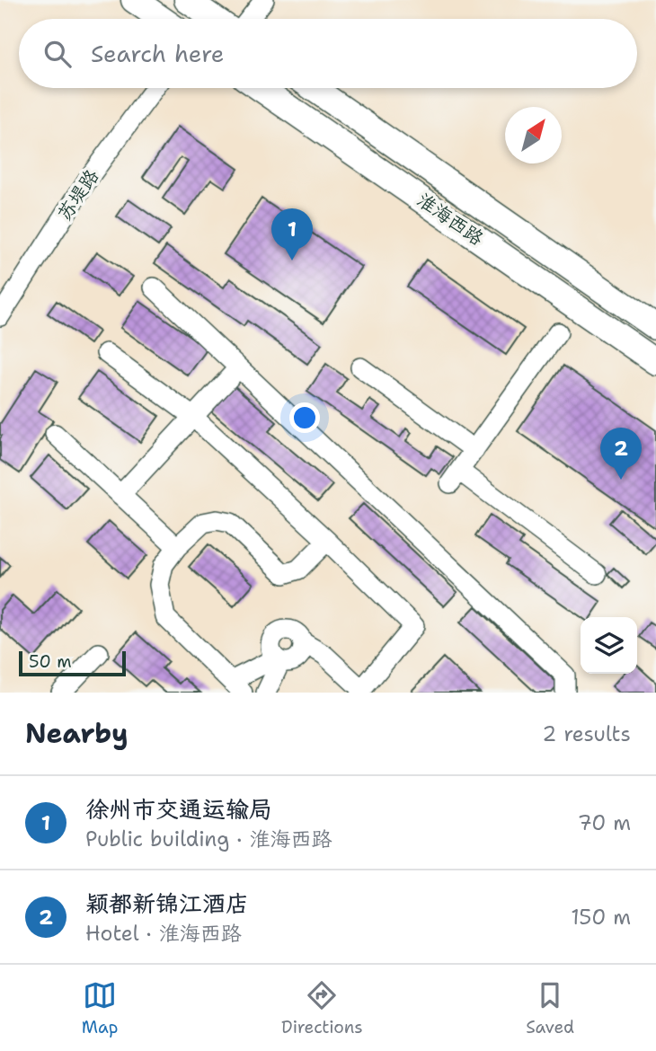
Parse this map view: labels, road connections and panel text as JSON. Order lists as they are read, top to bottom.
{
  "streets": {
    "main road": ["淮海西路"],
    "street": ["苏堤路"]
  },
  "scale_bar": "50 m",
  "north": "top right",
  "page": {
    "search": "Search here",
    "pins": ["1", "2"],
    "scale": "50 m",
    "heading": ["Nearby", "2 results"],
    "list": [
      {
        "mark": "1",
        "name": "徐州市交通运输局",
        "note": "Public building · 淮海西路",
        "value": "70 m"
      },
      {
        "mark": "2",
        "name": "颖都新锦江酒店",
        "note": "Hotel · 淮海西路",
        "value": "150 m"
      }
    ],
    "nav": ["Map", "Directions", "Saved"]
  }
}
